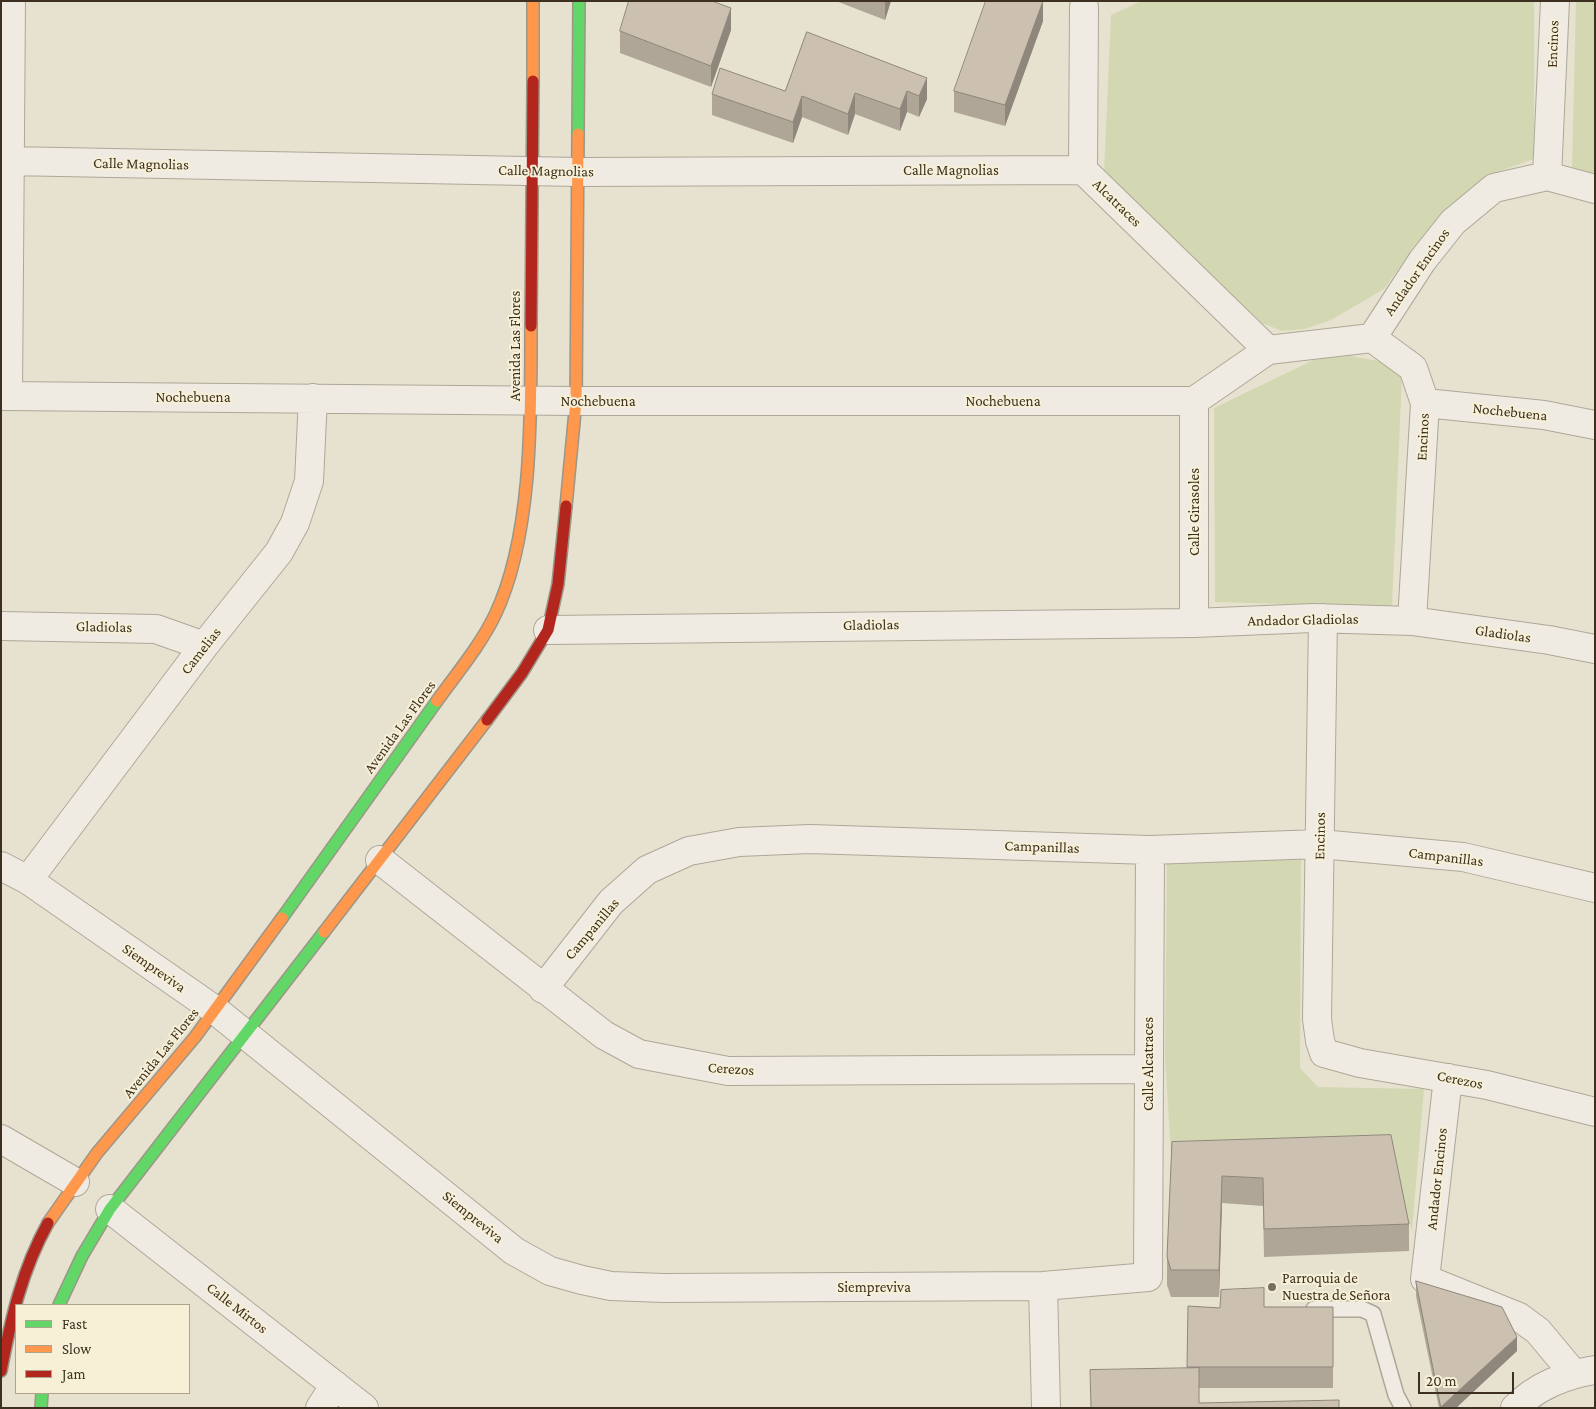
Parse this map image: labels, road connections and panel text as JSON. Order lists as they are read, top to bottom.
{
  "streets": {
    "street": [
      "Encinos",
      "Calle Magnolias",
      "Alcatraces",
      "Andador Encinos",
      "Avenida Las Flores",
      "Nochebuena",
      "Calle Girasoles",
      "Andador Gladiolas",
      "Gladiolas",
      "Camelias",
      "Campanillas",
      "Siempreviva",
      "Calle Alcatraces",
      "Cerezos",
      "Calle Mirtos"
    ]
  },
  "crossings": [
    ["Encinos", "Andador Encinos"],
    ["Encinos", "Nochebuena"],
    ["Encinos", "Andador Gladiolas"],
    ["Encinos", "Gladiolas"],
    ["Encinos", "Campanillas"],
    ["Encinos", "Cerezos"],
    ["Calle Magnolias", "Alcatraces"],
    ["Calle Magnolias", "Avenida Las Flores"],
    ["Andador Encinos", "Cerezos"],
    ["Avenida Las Flores", "Nochebuena"],
    ["Avenida Las Flores", "Siempreviva"],
    ["Nochebuena", "Calle Girasoles"],
    ["Nochebuena", "Camelias"],
    ["Calle Girasoles", "Andador Gladiolas"],
    ["Calle Girasoles", "Gladiolas"],
    ["Andador Gladiolas", "Gladiolas"],
    ["Gladiolas", "Camelias"],
    ["Camelias", "Siempreviva"],
    ["Campanillas", "Calle Alcatraces"],
    ["Campanillas", "Cerezos"],
    ["Siempreviva", "Calle Alcatraces"],
    ["Calle Alcatraces", "Cerezos"]
  ],
  "places": ["Parroquia de Nuestra de Señora"],
  "legend": ["Fast", "Slow", "Jam"],
  "scale_bar": "20 m"
}
